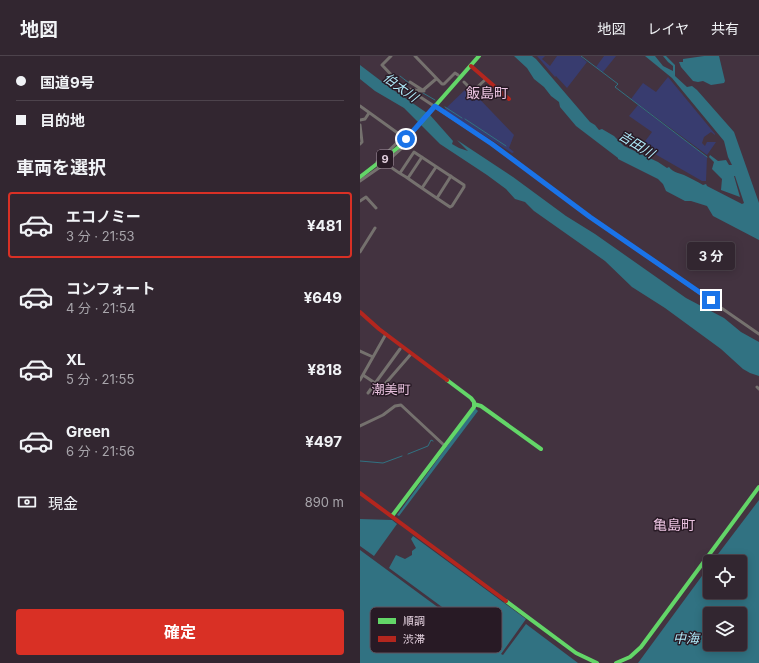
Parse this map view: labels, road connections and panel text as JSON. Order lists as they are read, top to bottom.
{
  "streets": {
    "main road": ["9"]
  },
  "districts": ["飯島町", "潮美町", "亀島町"],
  "water": ["伯太川", "吉田川", "中海"],
  "legend": ["順調", "渋滞"],
  "page": {
    "header": "地図",
    "nav": ["地図", "レイヤ", "共有"],
    "banner": ["国道9号", "目的地"],
    "heading": "車両を選択",
    "list": [
      {
        "name": "エコノミー",
        "note": "3 分 · 21:53",
        "value": "¥481"
      },
      {
        "name": "コンフォート",
        "note": "4 分 · 21:54",
        "value": "¥649"
      },
      {
        "name": "XL",
        "note": "5 分 · 21:55",
        "value": "¥818"
      },
      {
        "name": "Green",
        "note": "6 分 · 21:56",
        "value": "¥497"
      }
    ],
    "bubble": "3 分",
    "pay": ["現金", "890 m"],
    "buttons": "確定"
  }
}
